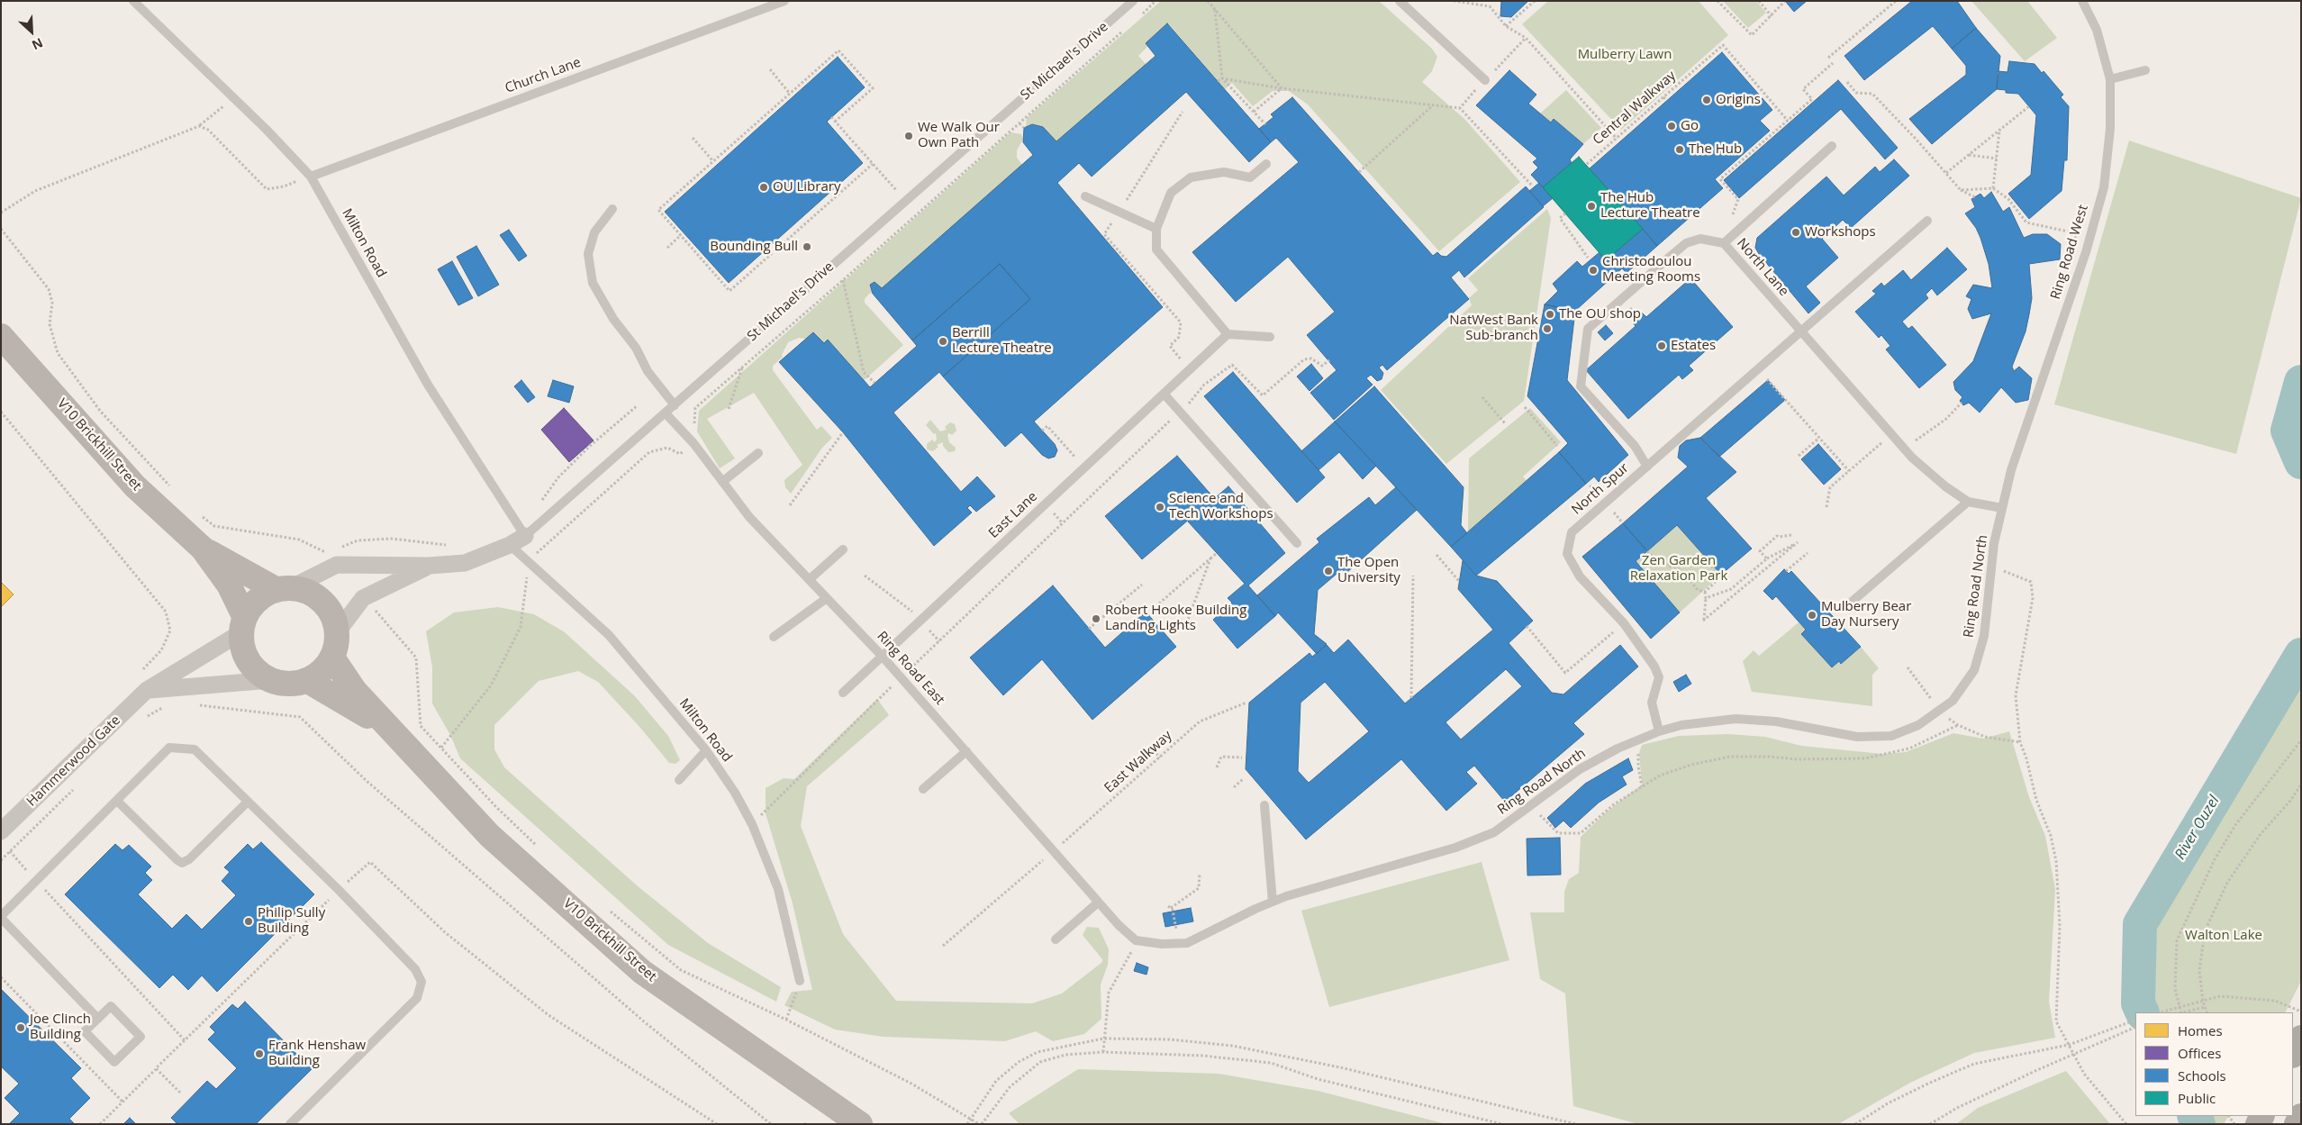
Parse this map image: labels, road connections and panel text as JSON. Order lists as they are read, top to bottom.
{
  "streets": {
    "street": ["St Michael's Drive", "V10 Brickhill Street", "Hammerwood Gate"],
    "lane": [
      "Church Lane",
      "Milton Road",
      "Ring Road West",
      "North Lane",
      "North Spur",
      "East Lane",
      "Ring Road North",
      "Ring Road East"
    ],
    "path": ["Central Walkway", "East Walkway"]
  },
  "crossings": [
    ["St Michael's Drive", "Milton Road"],
    ["St Michael's Drive", "V10 Brickhill Street"],
    ["St Michael's Drive", "Ring Road East"],
    ["St Michael's Drive", "Hammerwood Gate"],
    ["Church Lane", "Milton Road"],
    ["Ring Road West", "North Lane"],
    ["Ring Road West", "Ring Road North"],
    ["North Lane", "North Spur"],
    ["North Lane", "Ring Road North"],
    ["V10 Brickhill Street", "Hammerwood Gate"],
    ["North Spur", "Ring Road North"],
    ["East Lane", "Ring Road East"],
    ["Ring Road North", "Ring Road East"],
    ["Ring Road East", "East Walkway"]
  ],
  "water": ["River Ouzel"],
  "parks": ["Mulberry Lawn", "Zen Garden Relaxation Park", "Walton Lake"],
  "places": [
    "Origins",
    "Go",
    "We Walk Our Own Path",
    "The Hub",
    "OU Library",
    "The Hub Lecture Theatre",
    "Workshops",
    "Bounding Bull",
    "Christodoulou Meeting Rooms",
    "The OU shop",
    "NatWest Bank Sub-branch",
    "Berrill Lecture Theatre",
    "Estates",
    "Science and Tech Workshops",
    "The Open University",
    "Mulberry Bear Day Nursery",
    "Robert Hooke Building Landing Lights",
    "Philip Sully Building",
    "Joe Clinch Building",
    "Frank Henshaw Building"
  ],
  "legend": [
    "Homes",
    "Offices",
    "Schools",
    "Public"
  ],
  "north": "bottom right"
}
